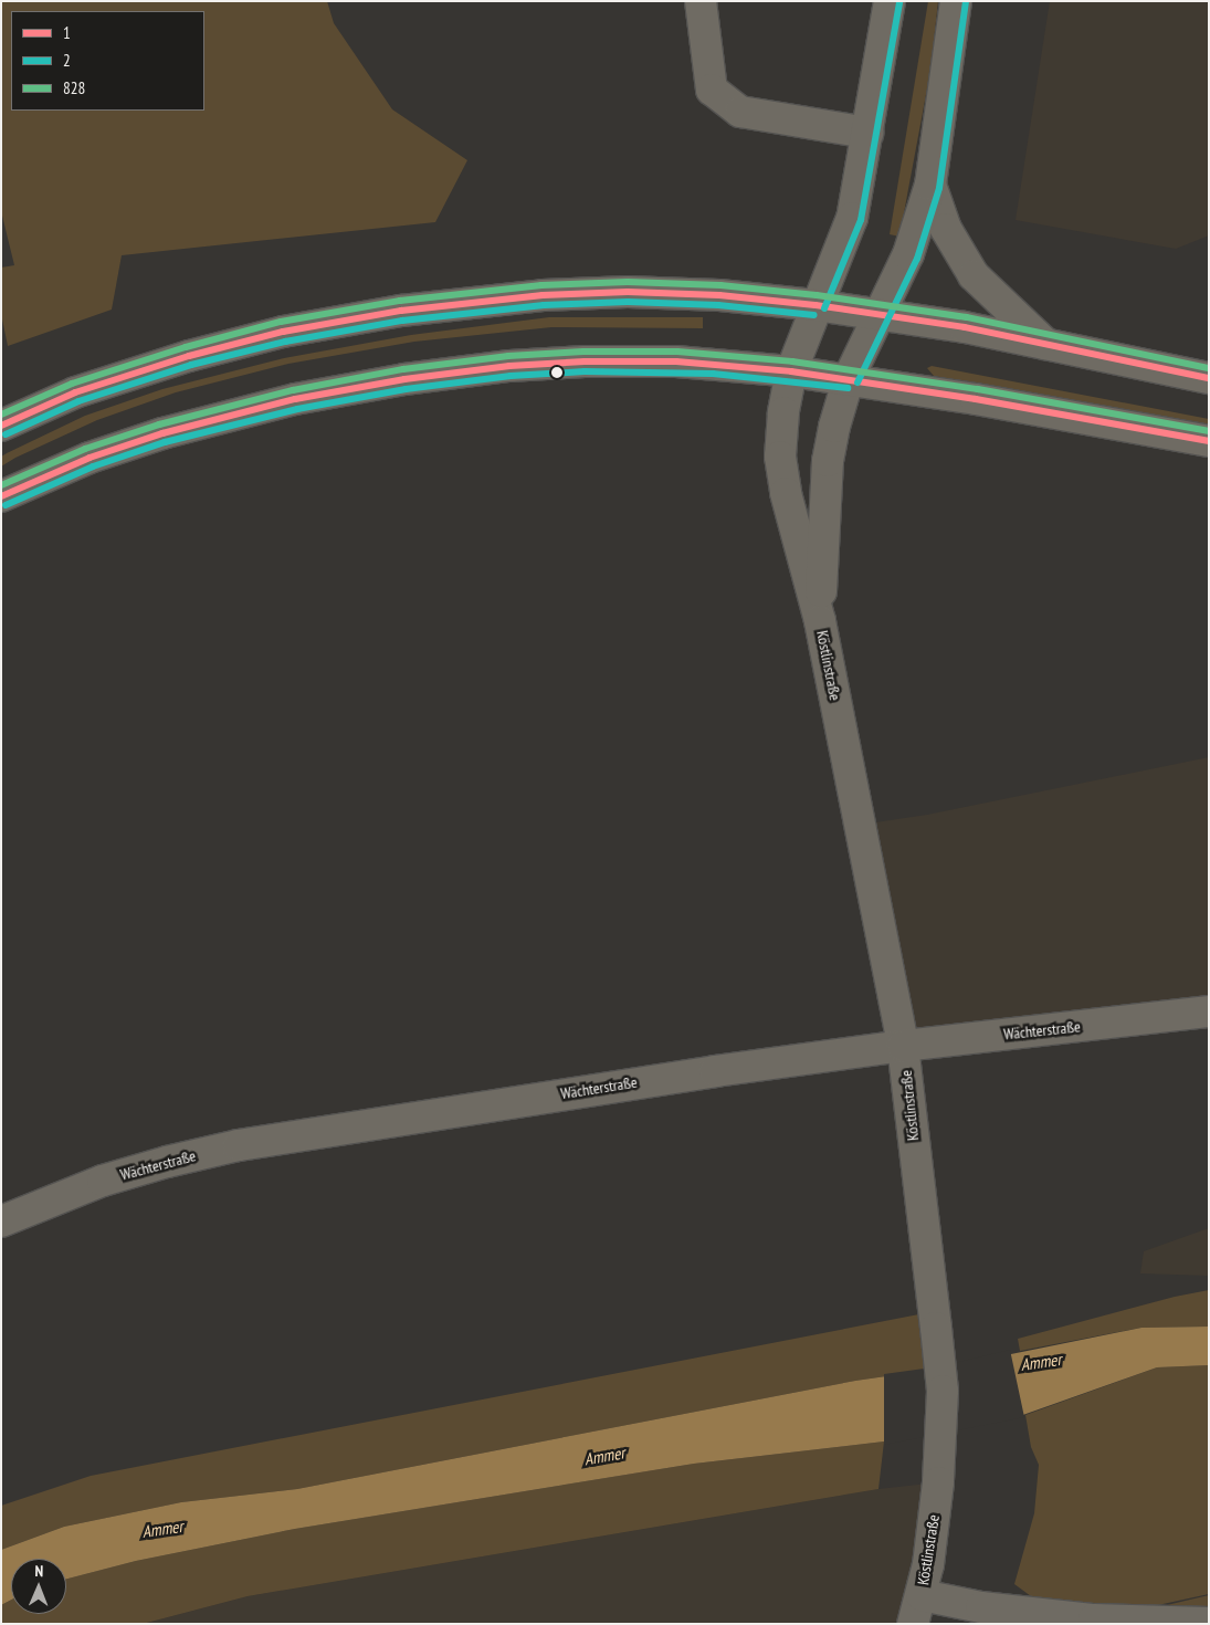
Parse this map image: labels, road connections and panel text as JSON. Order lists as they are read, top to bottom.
{
  "streets": {
    "street": ["Köstlinstraße", "Wächterstraße"]
  },
  "crossings": [
    ["Köstlinstraße", "Wächterstraße"]
  ],
  "water": ["Ammer"],
  "lines": ["transit line 2", "transit line 828", "transit line 1"],
  "legend": ["1", "2", "828"],
  "north": "top"
}
